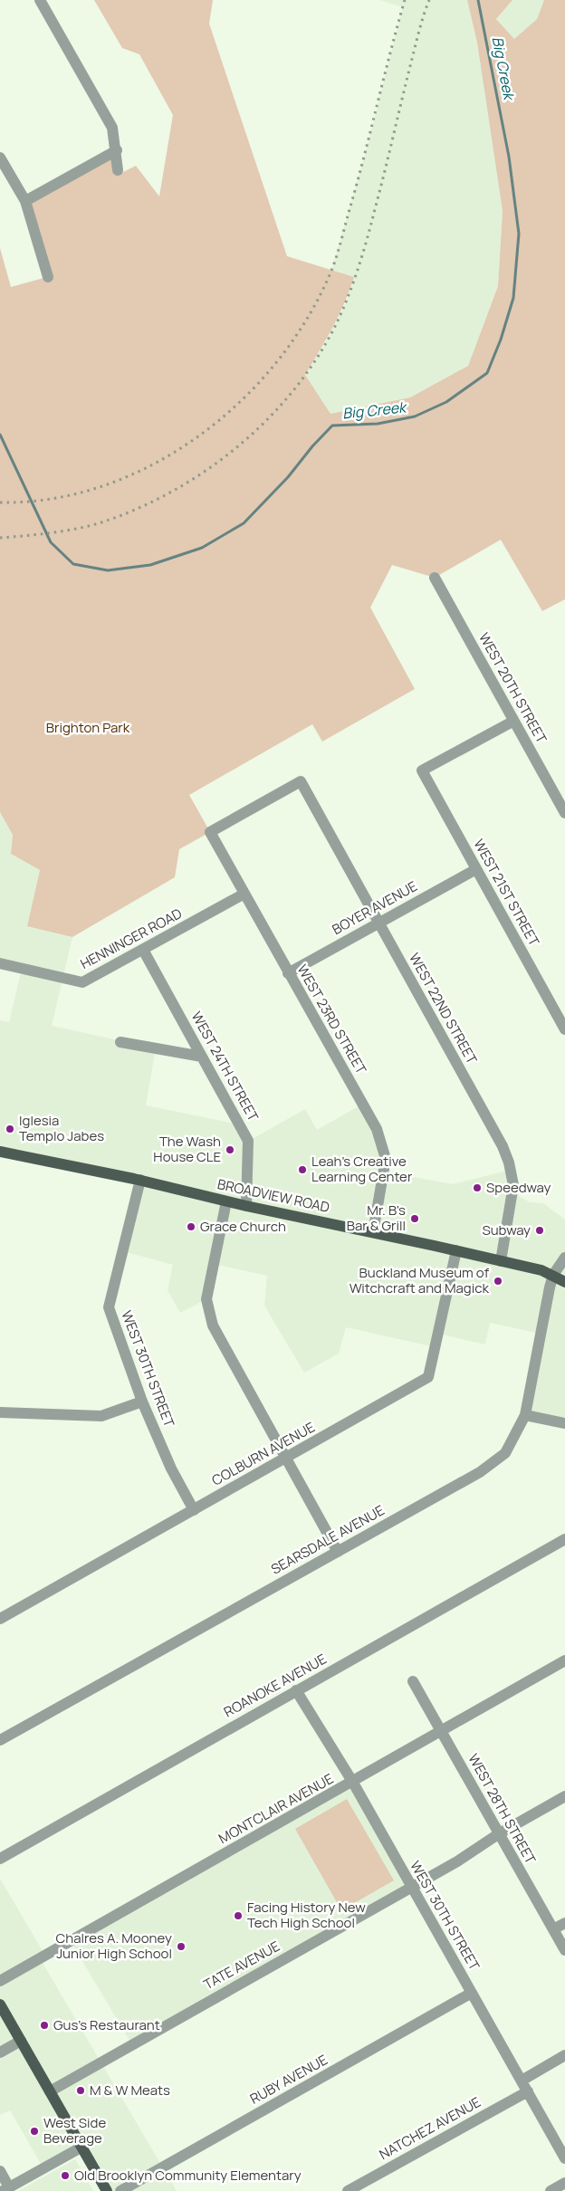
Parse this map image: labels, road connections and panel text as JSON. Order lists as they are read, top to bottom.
{
  "streets": {
    "main road": ["BROADVIEW ROAD"],
    "street": [
      "WEST 20TH STREET",
      "WEST 21ST STREET",
      "BOYER AVENUE",
      "HENNINGER ROAD",
      "WEST 22ND STREET",
      "WEST 23RD STREET",
      "WEST 24TH STREET",
      "WEST 30TH STREET",
      "COLBURN AVENUE",
      "SEARSDALE AVENUE",
      "ROANOKE AVENUE",
      "MONTCLAIR AVENUE",
      "WEST 28TH STREET",
      "TATE AVENUE",
      "RUBY AVENUE",
      "NATCHEZ AVENUE"
    ]
  },
  "crossings": [
    ["WEST 20TH STREET", "WEST 21ST STREET"],
    ["WEST 21ST STREET", "BOYER AVENUE"],
    ["BOYER AVENUE", "WEST 22ND STREET"],
    ["BOYER AVENUE", "WEST 23RD STREET"],
    ["HENNINGER ROAD", "WEST 23RD STREET"],
    ["HENNINGER ROAD", "WEST 24TH STREET"],
    ["WEST 22ND STREET", "WEST 23RD STREET"],
    ["WEST 22ND STREET", "BROADVIEW ROAD"],
    ["WEST 23RD STREET", "BROADVIEW ROAD"],
    ["WEST 24TH STREET", "BROADVIEW ROAD"],
    ["BROADVIEW ROAD", "WEST 30TH STREET"],
    ["BROADVIEW ROAD", "COLBURN AVENUE"],
    ["BROADVIEW ROAD", "SEARSDALE AVENUE"],
    ["WEST 30TH STREET", "COLBURN AVENUE"],
    ["WEST 30TH STREET", "ROANOKE AVENUE"],
    ["WEST 30TH STREET", "MONTCLAIR AVENUE"],
    ["WEST 30TH STREET", "TATE AVENUE"],
    ["WEST 30TH STREET", "RUBY AVENUE"],
    ["WEST 30TH STREET", "NATCHEZ AVENUE"],
    ["MONTCLAIR AVENUE", "WEST 28TH STREET"],
    ["WEST 28TH STREET", "TATE AVENUE"]
  ],
  "water": ["Big Creek"],
  "parks": ["Brighton Park"],
  "places": [
    "Iglesia Templo Jabes",
    "The Wash House CLE",
    "Leah's Creative Learning Center",
    "Speedway",
    "Mr. B's Bar & Grill",
    "Grace Church",
    "Subway",
    "Buckland Museum of Witchcraft and Magick",
    "Facing History New Tech High School",
    "Chalres A. Mooney Junior High School",
    "Gus's Restaurant",
    "M & W Meats",
    "West Side Beverage",
    "Old Brooklyn Community Elementary"
  ]
}
